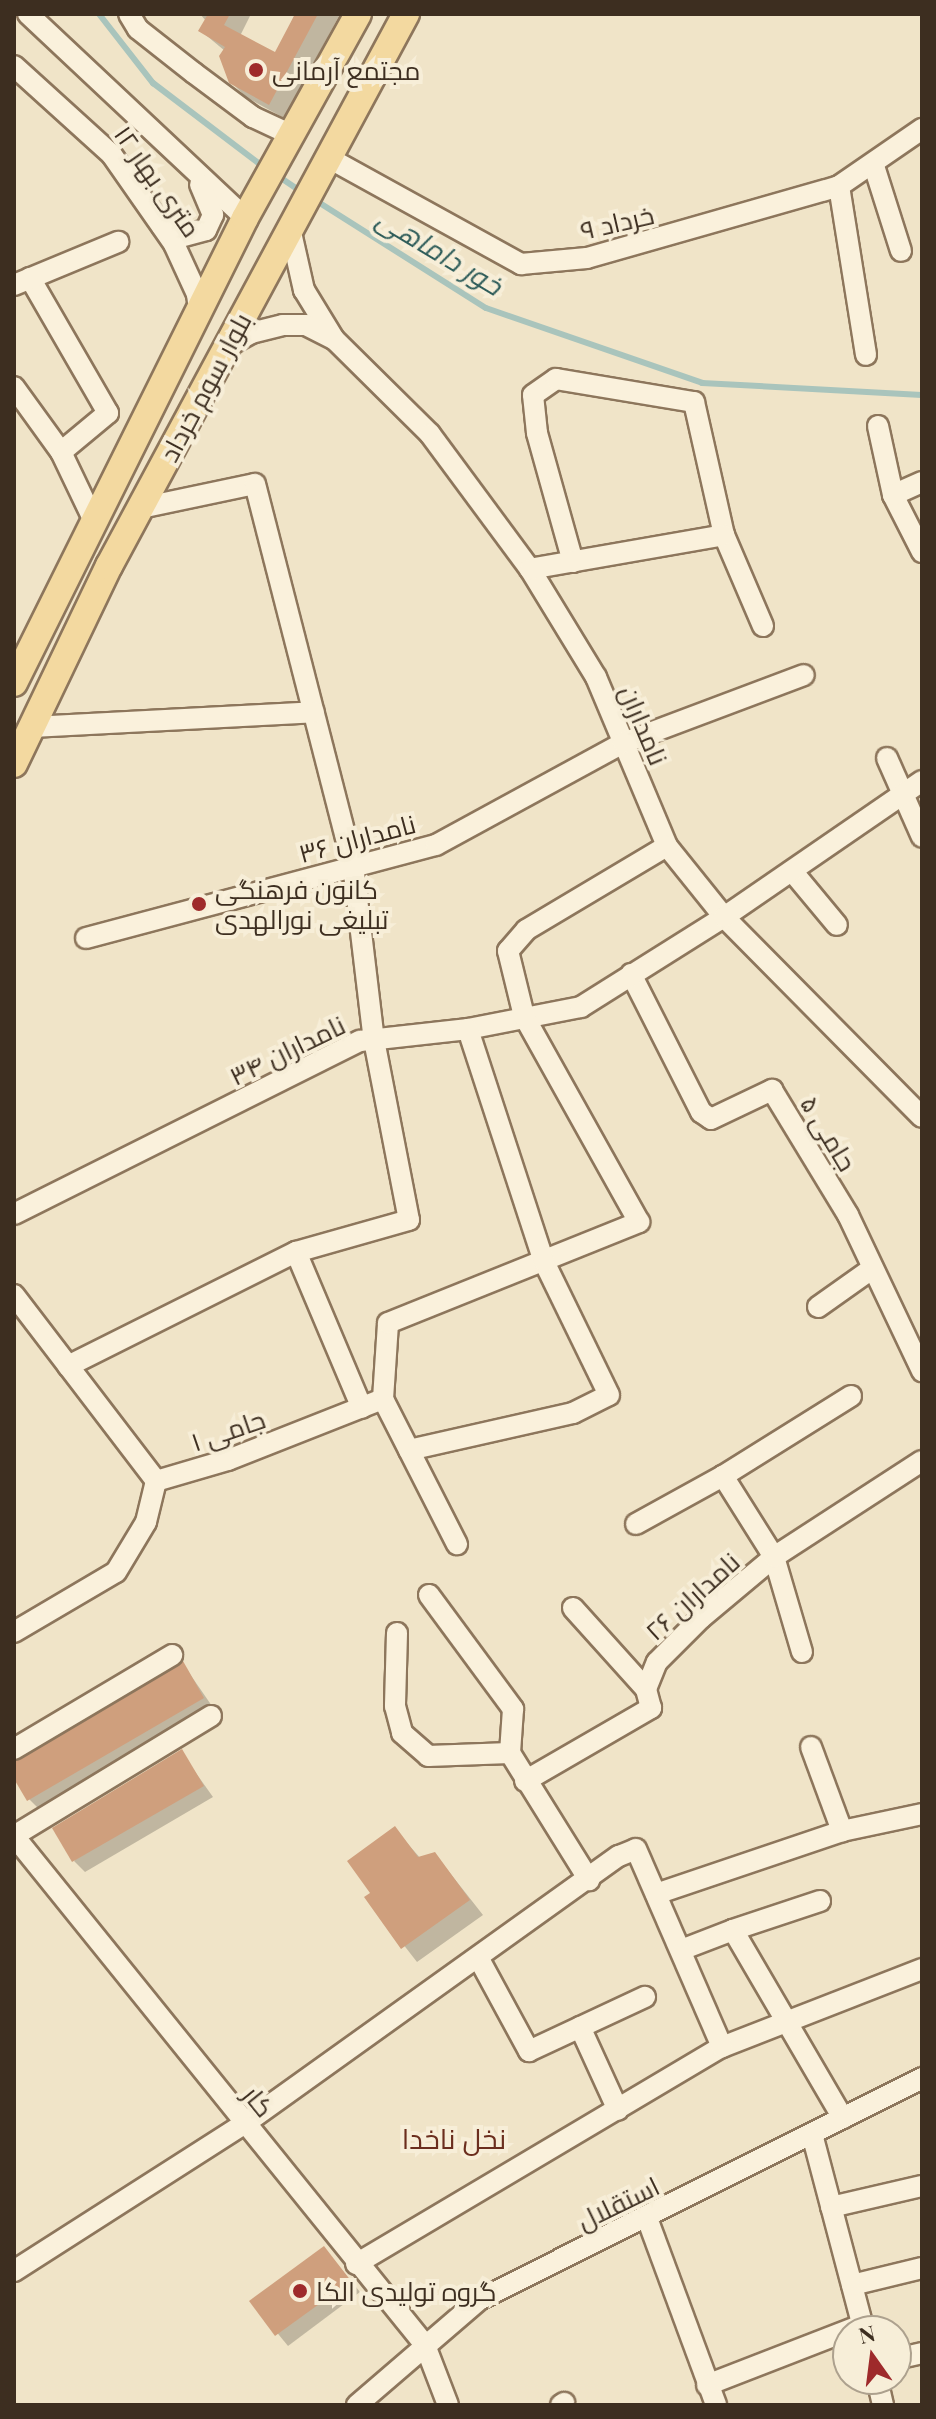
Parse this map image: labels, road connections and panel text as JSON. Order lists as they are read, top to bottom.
{
  "streets": {
    "main road": ["بلوار سوم خرداد"],
    "street": [
      "۱۲ متری بهار",
      "خرداد ۹",
      "نامداران",
      "نامداران ۳۶",
      "نامداران ۳۴",
      "جامی ۵",
      "جامی ۱",
      "نامداران ۲۶",
      "کار",
      "استقلال"
    ]
  },
  "crossings": [
    ["۱۲ متری بهار", "بلوار سوم خرداد"],
    ["خرداد ۹", "بلوار سوم خرداد"],
    ["بلوار سوم خرداد", "نامداران"],
    ["نامداران", "نامداران ۳۶"],
    ["نامداران", "نامداران ۳۴"],
    ["نامداران ۳۴", "جامی ۵"],
    ["کار", "استقلال"]
  ],
  "districts": ["نخل ناخدا"],
  "water": ["خور داماهی"],
  "places": ["مجتمع آرمانی", "کانون فرهنگی تبلیغی نورالهدی", "گروه تولیدی الکا"],
  "north": "top"
}
